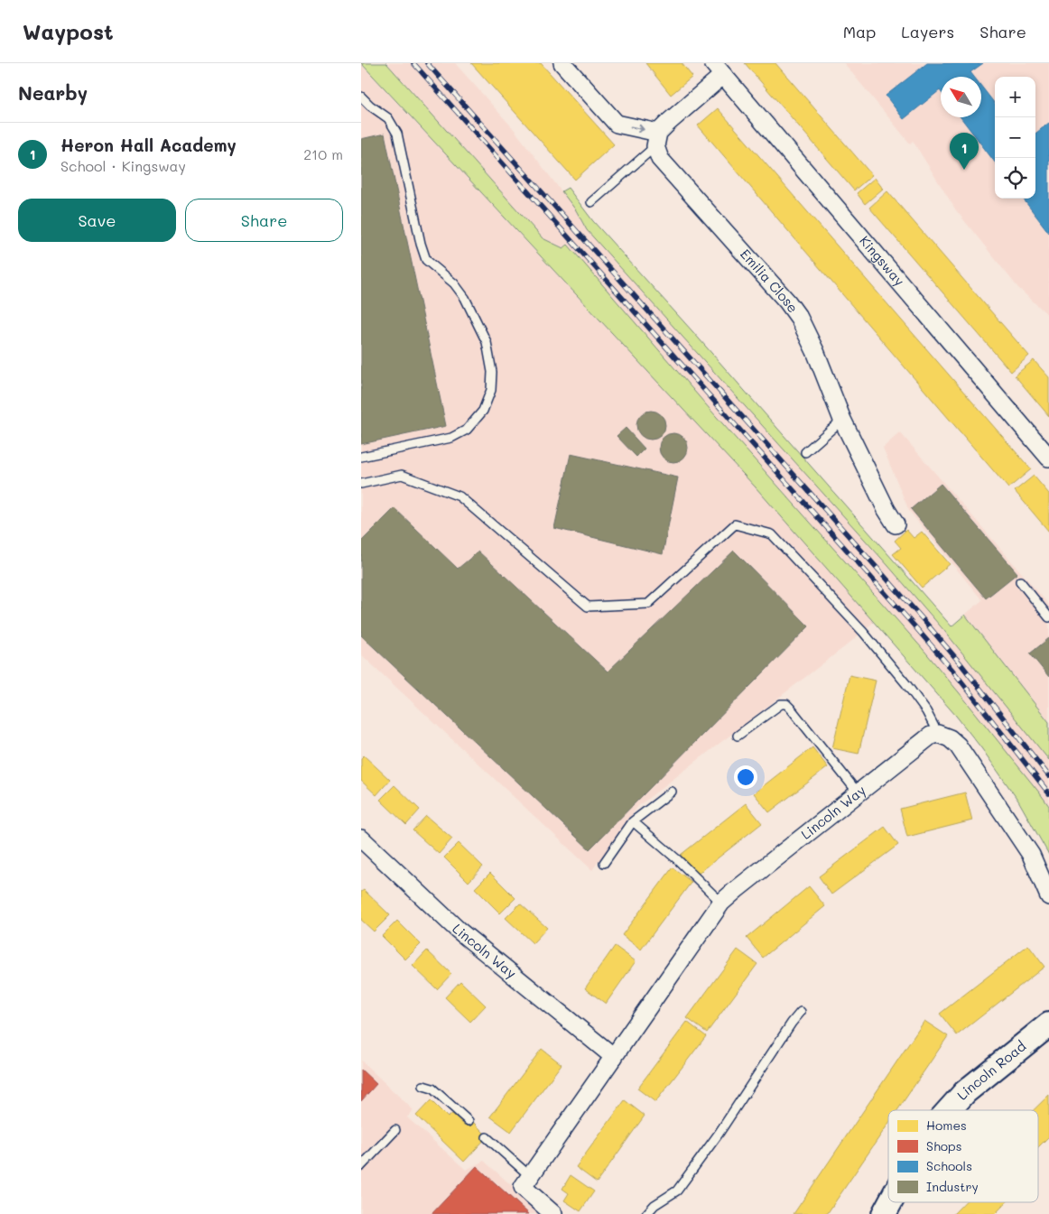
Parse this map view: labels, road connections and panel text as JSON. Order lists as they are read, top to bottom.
{
  "streets": {
    "street": [
      "Kingsway",
      "Emilia Close",
      "Lincoln Way",
      "Lincoln Road"
    ]
  },
  "legend": [
    "Homes",
    "Shops",
    "Schools",
    "Industry"
  ],
  "north": "top left",
  "page": {
    "header": "Waypost",
    "nav": ["Map", "Layers", "Share"],
    "heading": "Nearby",
    "map_buttons": ["+", "−"],
    "list": [
      {
        "mark": "1",
        "name": "Heron Hall Academy",
        "note": "School · Kingsway",
        "value": "210 m"
      }
    ],
    "pins": "1",
    "buttons": ["Save", "Share"]
  }
}
